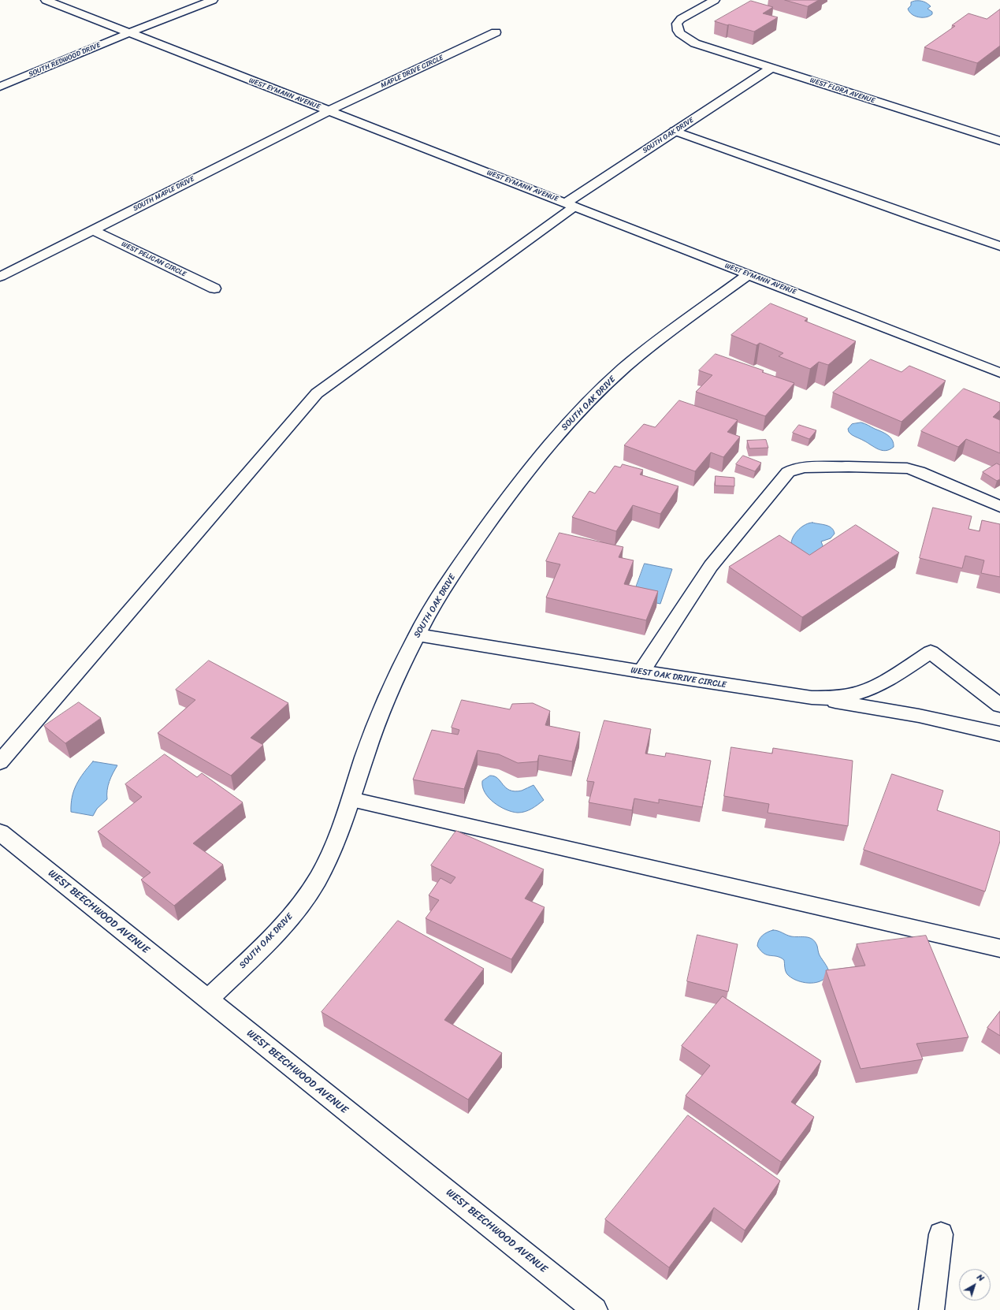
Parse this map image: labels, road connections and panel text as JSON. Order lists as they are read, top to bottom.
{
  "streets": {
    "street": [
      "SOUTH REDWOOD DRIVE",
      "MAPLE DRIVE CIRCLE",
      "WEST FLORA AVENUE",
      "WEST EYMANN AVENUE",
      "SOUTH OAK DRIVE",
      "SOUTH MAPLE DRIVE",
      "WEST PELICAN CIRCLE",
      "WEST OAK DRIVE CIRCLE",
      "WEST BEECHWOOD AVENUE"
    ]
  },
  "crossings": [
    ["SOUTH REDWOOD DRIVE", "WEST EYMANN AVENUE"],
    ["MAPLE DRIVE CIRCLE", "WEST EYMANN AVENUE"],
    ["MAPLE DRIVE CIRCLE", "SOUTH MAPLE DRIVE"],
    ["WEST FLORA AVENUE", "SOUTH OAK DRIVE"],
    ["WEST EYMANN AVENUE", "SOUTH OAK DRIVE"],
    ["WEST EYMANN AVENUE", "SOUTH MAPLE DRIVE"],
    ["SOUTH OAK DRIVE", "WEST OAK DRIVE CIRCLE"],
    ["SOUTH OAK DRIVE", "WEST BEECHWOOD AVENUE"],
    ["SOUTH MAPLE DRIVE", "WEST PELICAN CIRCLE"]
  ],
  "north": "top right"
}
